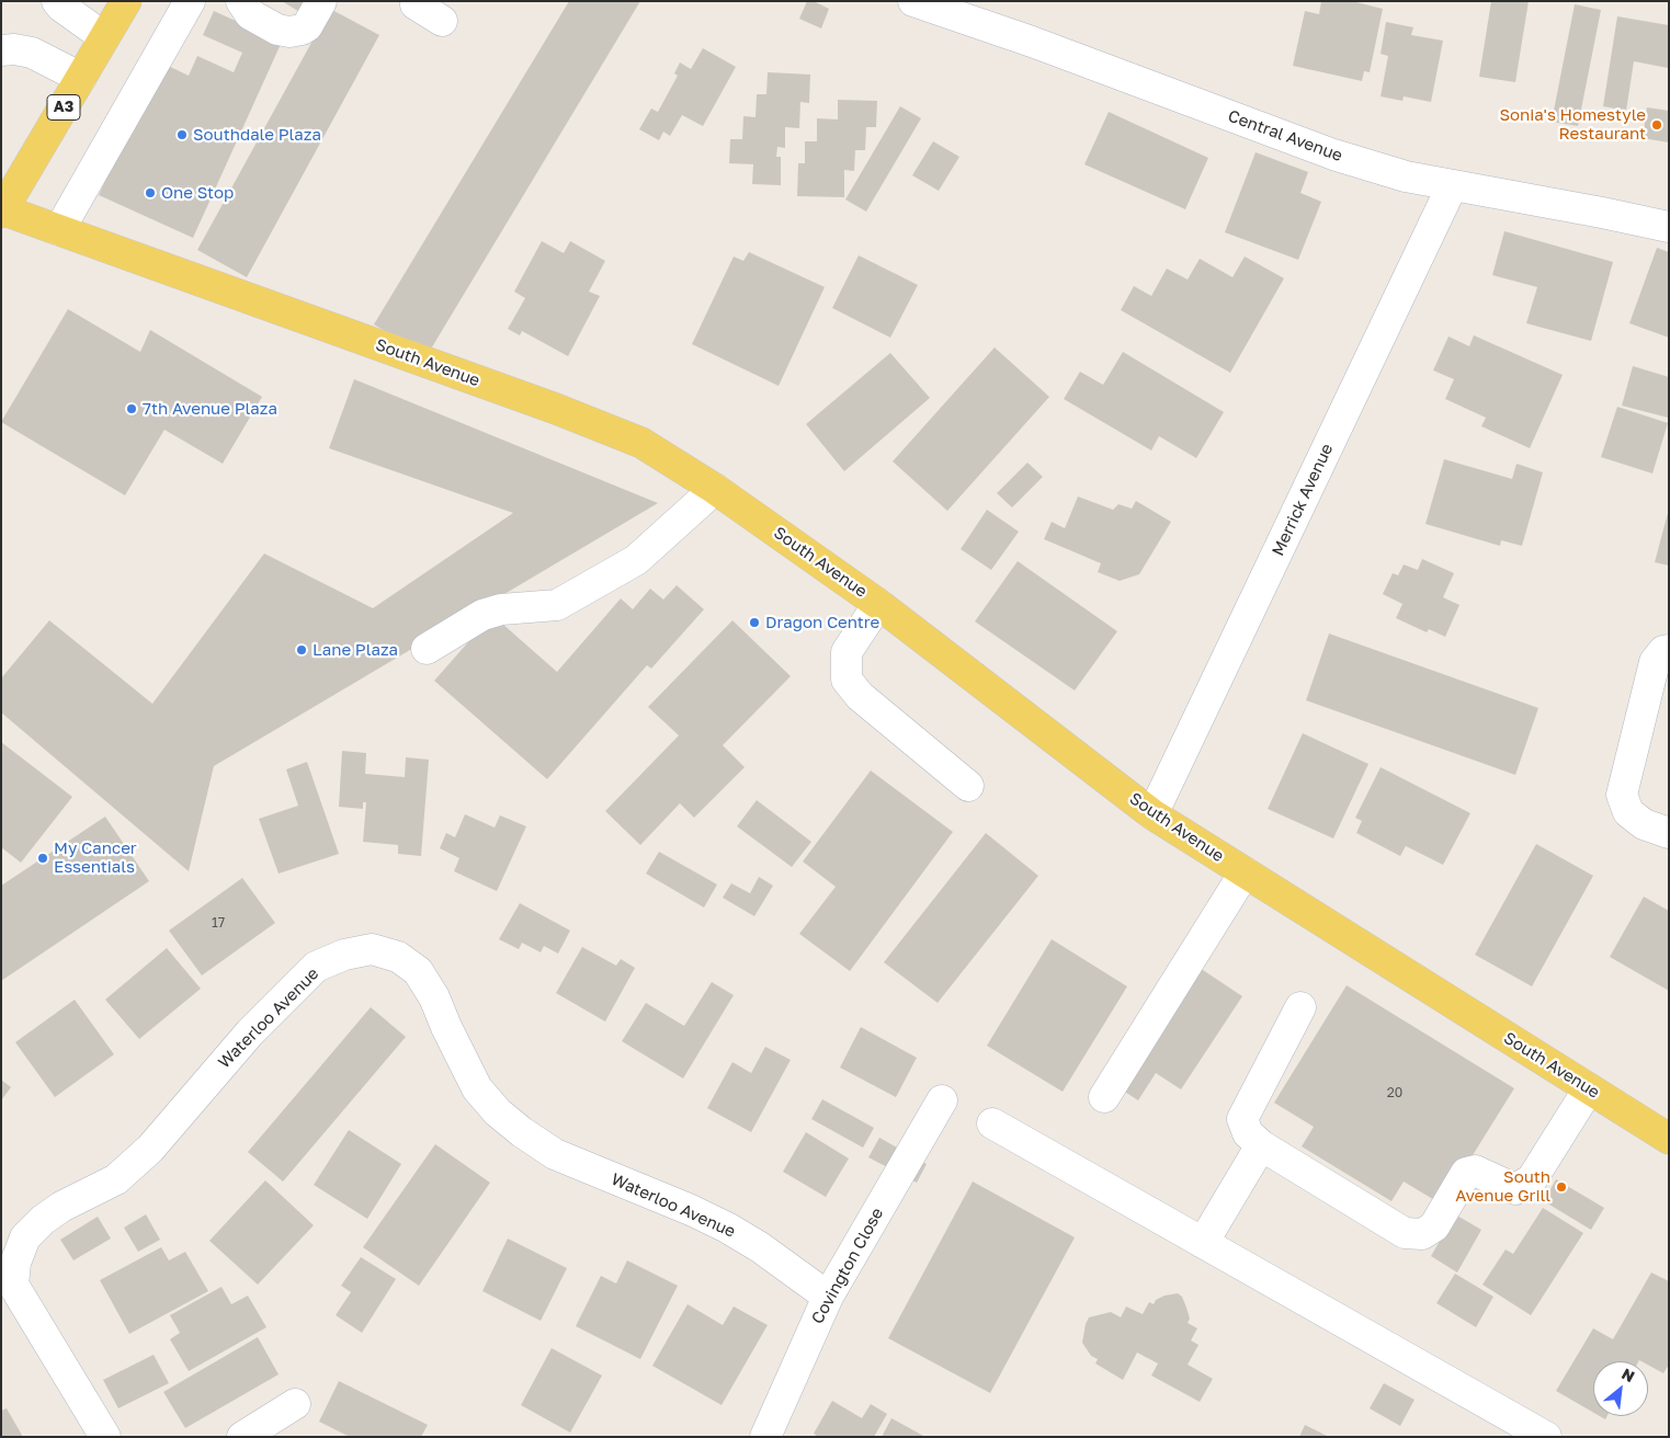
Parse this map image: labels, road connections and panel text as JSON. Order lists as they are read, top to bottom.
{
  "streets": {
    "main road": ["A3", "South Avenue"],
    "street": [
      "Central Avenue",
      "Merrick Avenue",
      "Waterloo Avenue",
      "Covington Close"
    ]
  },
  "crossings": [
    ["A3", "South Avenue"],
    ["Central Avenue", "Merrick Avenue"],
    ["South Avenue", "Merrick Avenue"],
    ["Waterloo Avenue", "Covington Close"]
  ],
  "places": [
    "Sonia's Homestyle Restaurant",
    "Southdale Plaza",
    "One Stop",
    "7th Avenue Plaza",
    "Dragon Centre",
    "Lane Plaza",
    "My Cancer Essentials",
    "South Avenue Grill"
  ],
  "house_numbers": ["17", "20"],
  "north": "top right"
}
